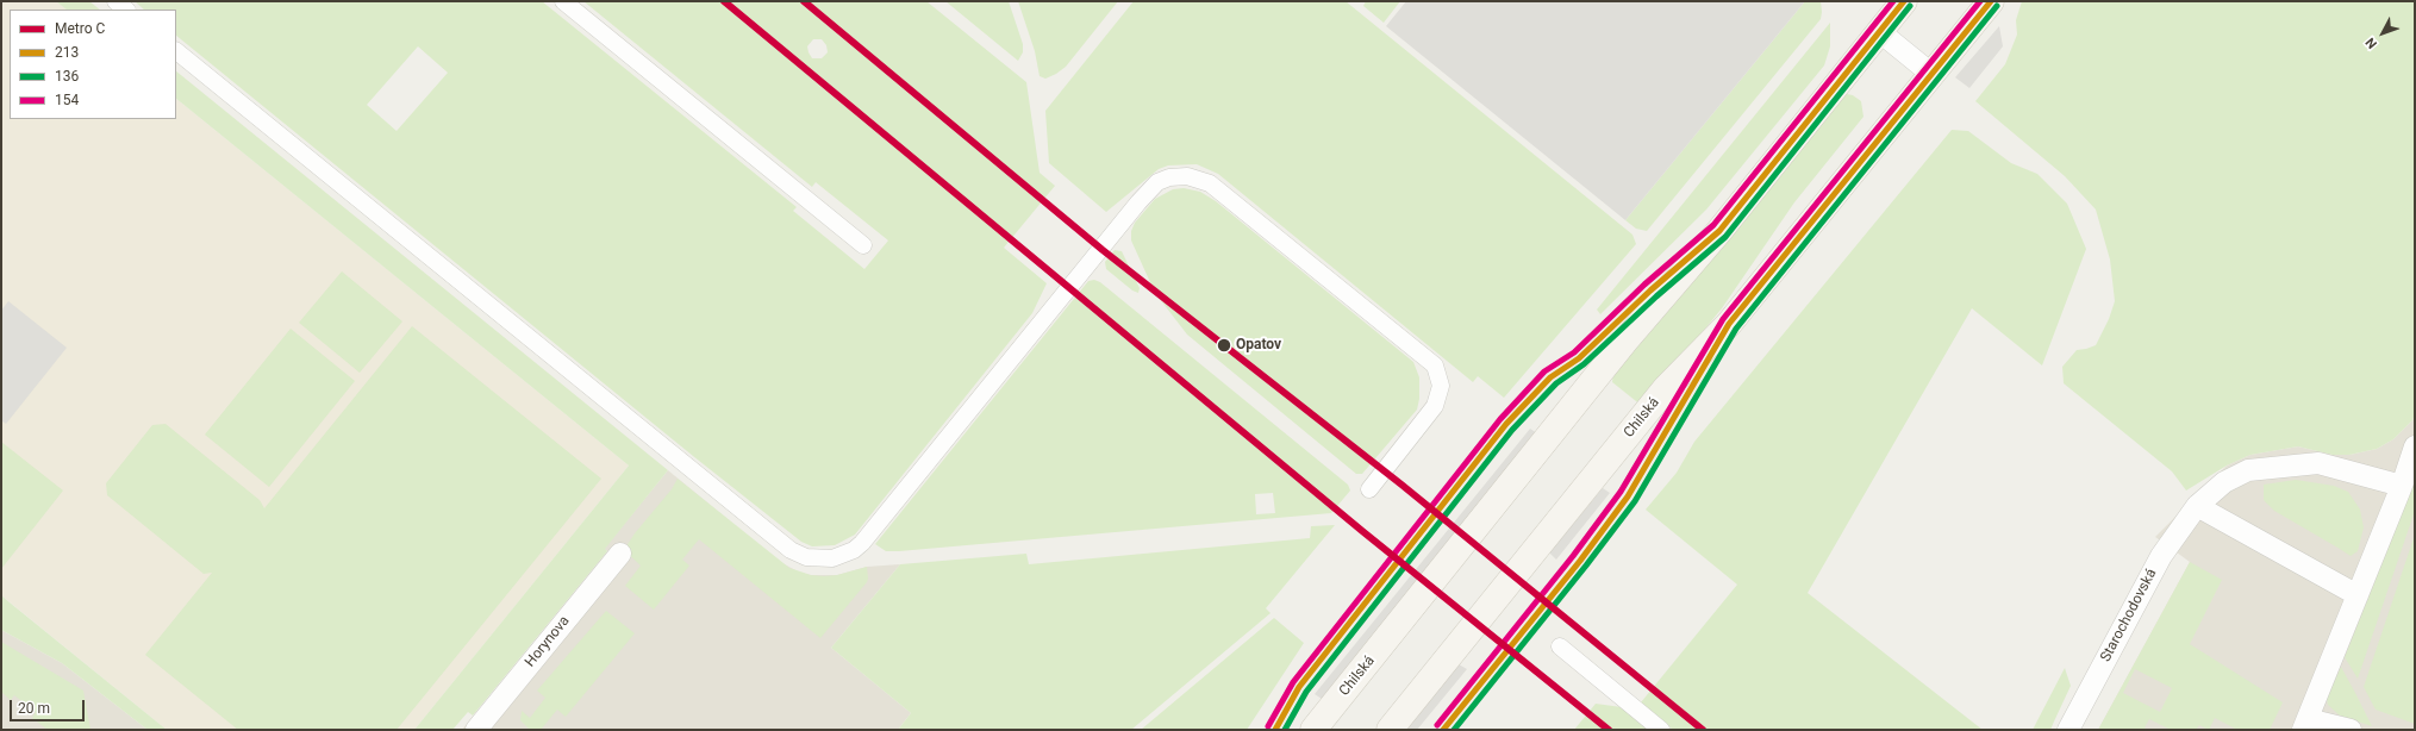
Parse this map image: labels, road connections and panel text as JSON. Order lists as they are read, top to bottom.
{
  "streets": {
    "main road": ["Chilská"],
    "street": ["Starochodovská", "Horynova"]
  },
  "places": ["Opatov"],
  "lines": [
    "metro line C",
    "transit line 213",
    "transit line 154",
    "transit line 136"
  ],
  "legend": [
    "Metro C",
    "213",
    "136",
    "154"
  ],
  "scale_bar": "20 m",
  "north": "bottom left"
}
